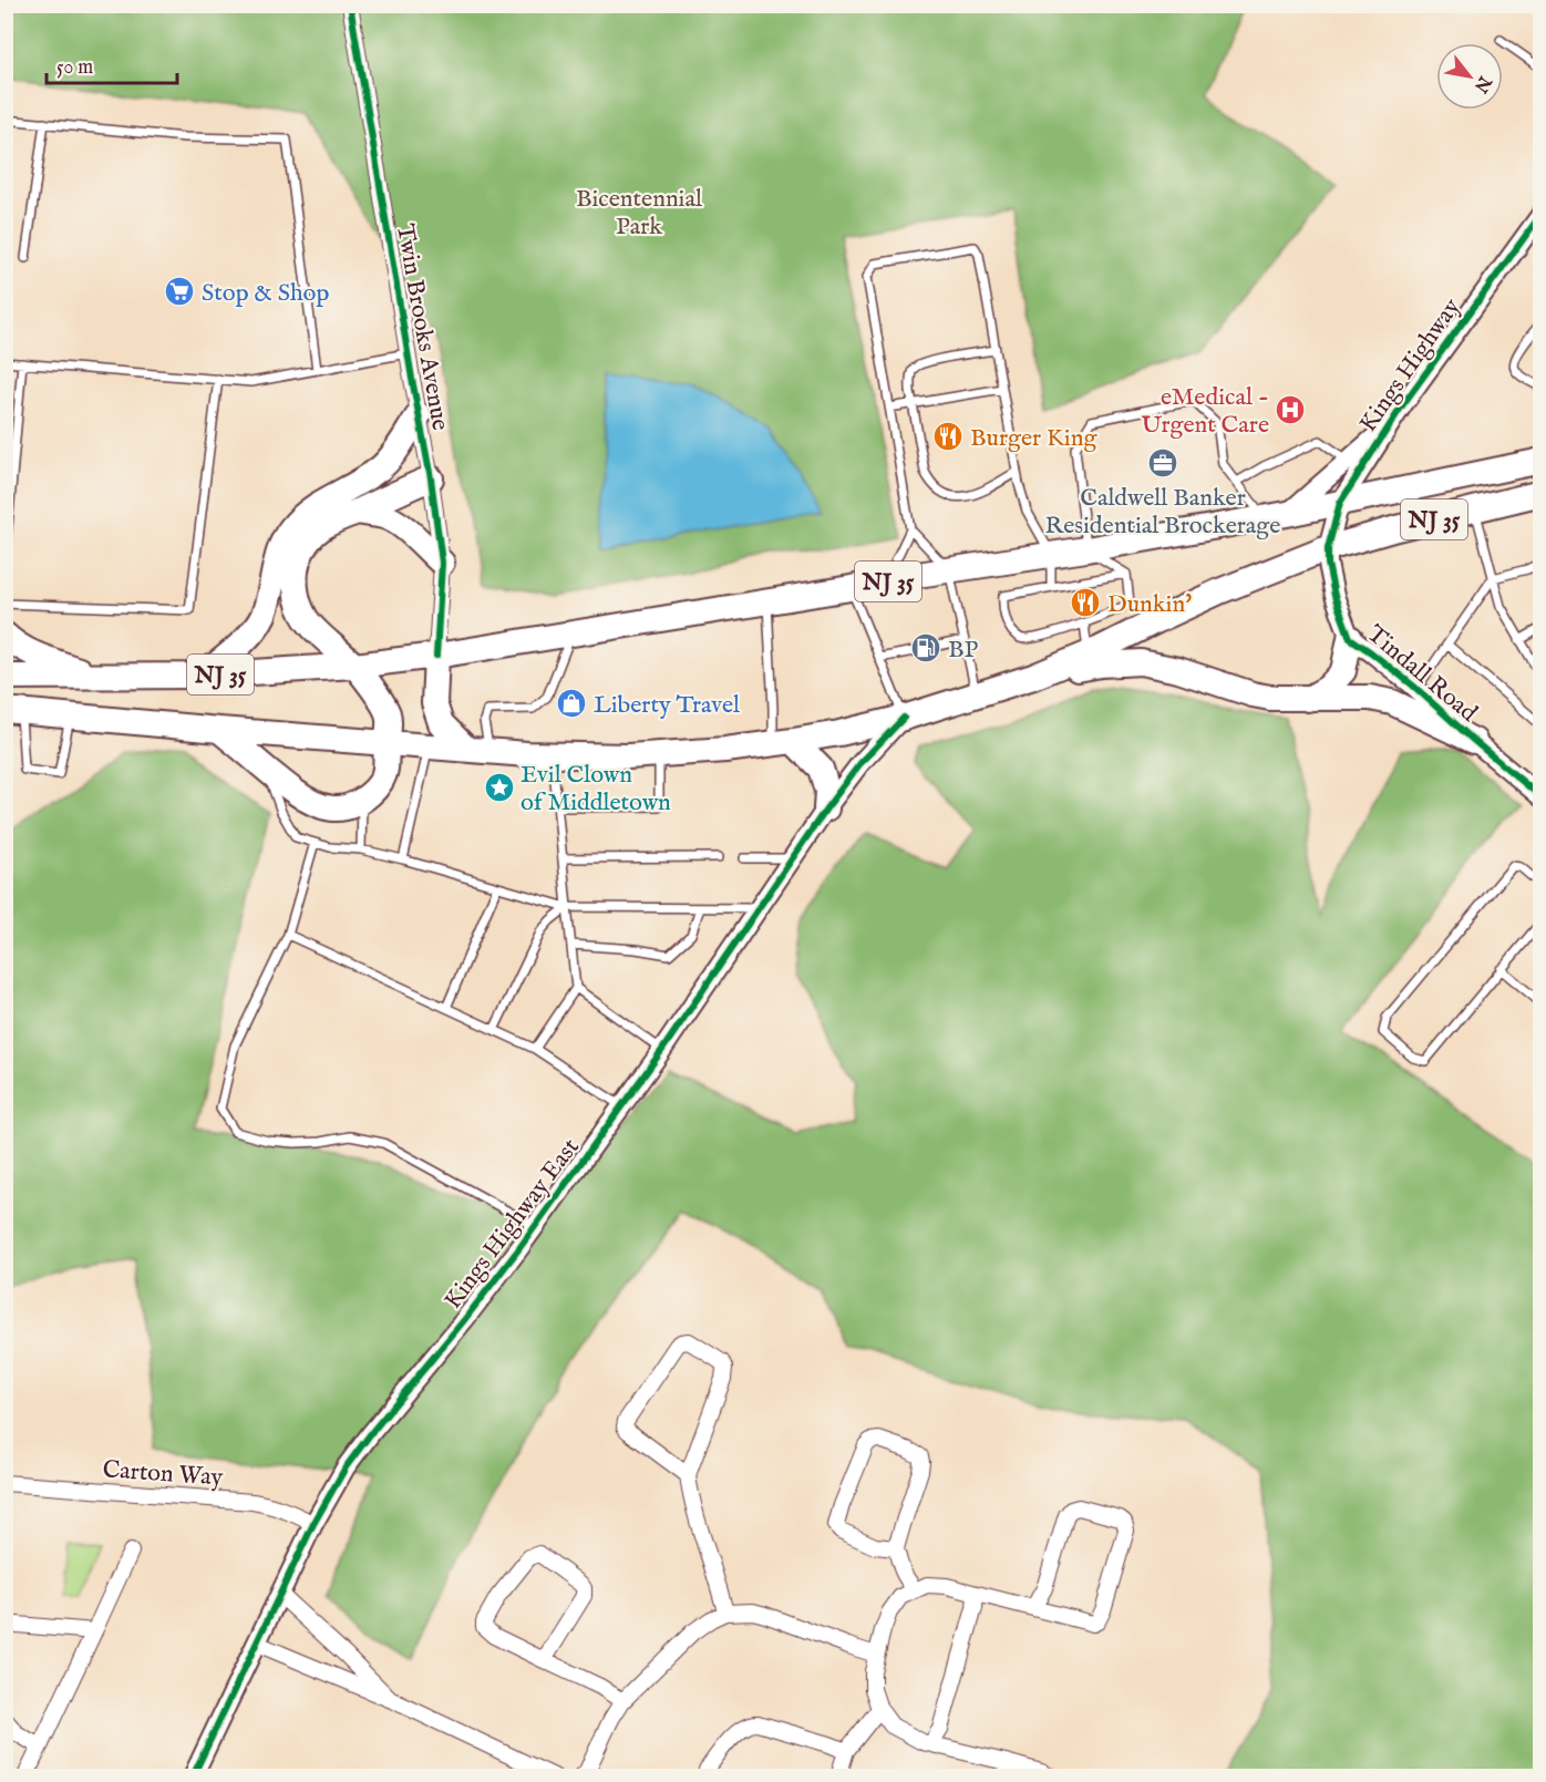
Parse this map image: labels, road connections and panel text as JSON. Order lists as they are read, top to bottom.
{
  "streets": {
    "highway": ["NJ 35"],
    "street": [
      "Twin Brooks Avenue",
      "Kings Highway",
      "Tindall Road",
      "Kings Highway East",
      "Carton Way"
    ]
  },
  "crossings": [
    ["Twin Brooks Avenue", "NJ 35"],
    ["Kings Highway", "NJ 35"],
    ["Kings Highway", "Tindall Road"],
    ["NJ 35", "Tindall Road"],
    ["NJ 35", "Kings Highway East"],
    ["Kings Highway East", "Carton Way"]
  ],
  "parks": ["Bicentennial Park"],
  "places": {
    "supermarket": ["Stop & Shop"],
    "hospital": ["eMedical - Urgent Care"],
    "restaurant": ["Burger King", "Dunkin'"],
    "office": ["Caldwell Banker Residential Brockerage"],
    "fuel station": ["BP"],
    "shop": ["Liberty Travel"],
    "place": ["Evil Clown of Middletown"]
  },
  "scale_bar": "50 m",
  "north": "bottom right"
}
